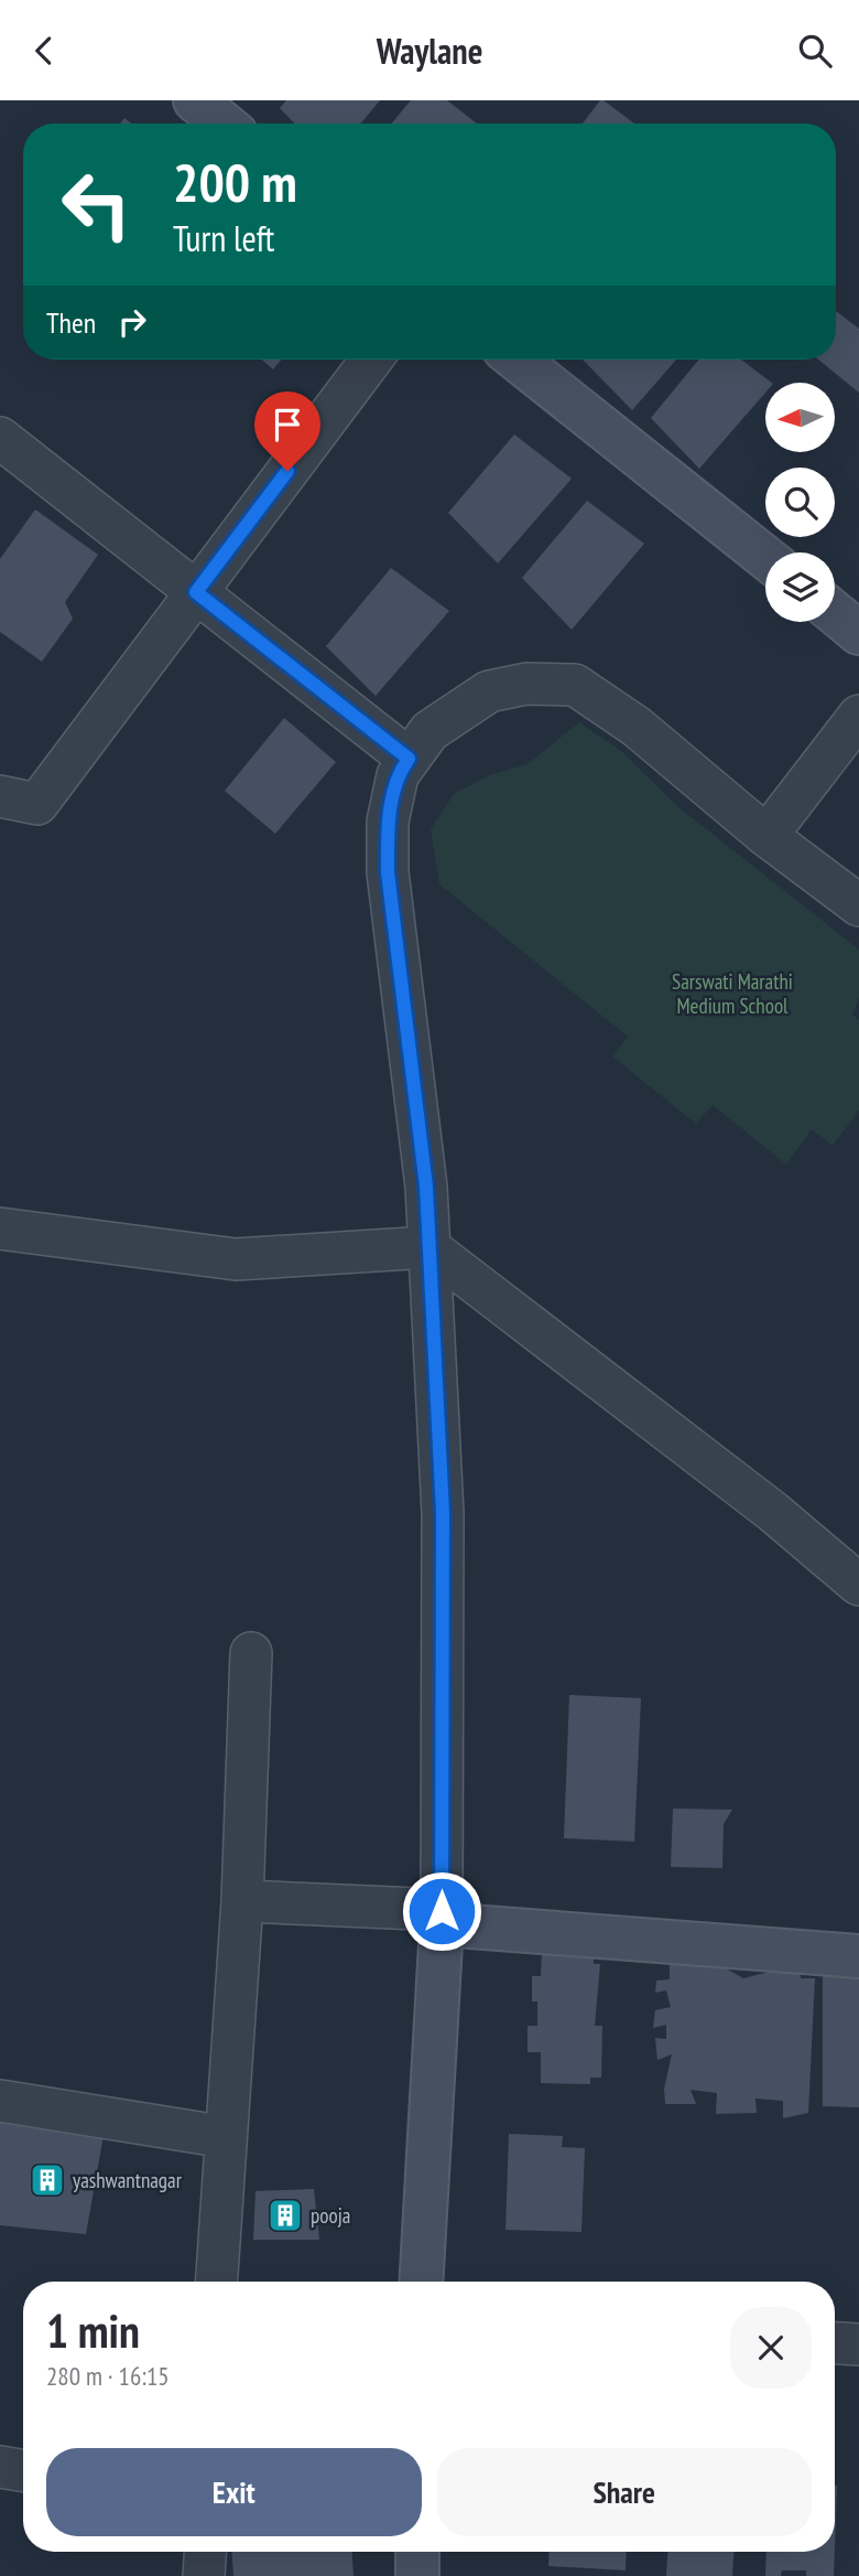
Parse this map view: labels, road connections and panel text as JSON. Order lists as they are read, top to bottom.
{
  "parks": ["Sarswati Marathi Medium School"],
  "places": {
    "building": ["yashwantnagar", "pooja"]
  },
  "north": "left",
  "page": {
    "header": "Waylane",
    "turn": ["200 m", "Turn left"],
    "then": "Then",
    "heading": ["1 min", "280 m · 16:15"],
    "buttons": ["Exit", "Share"]
  }
}
